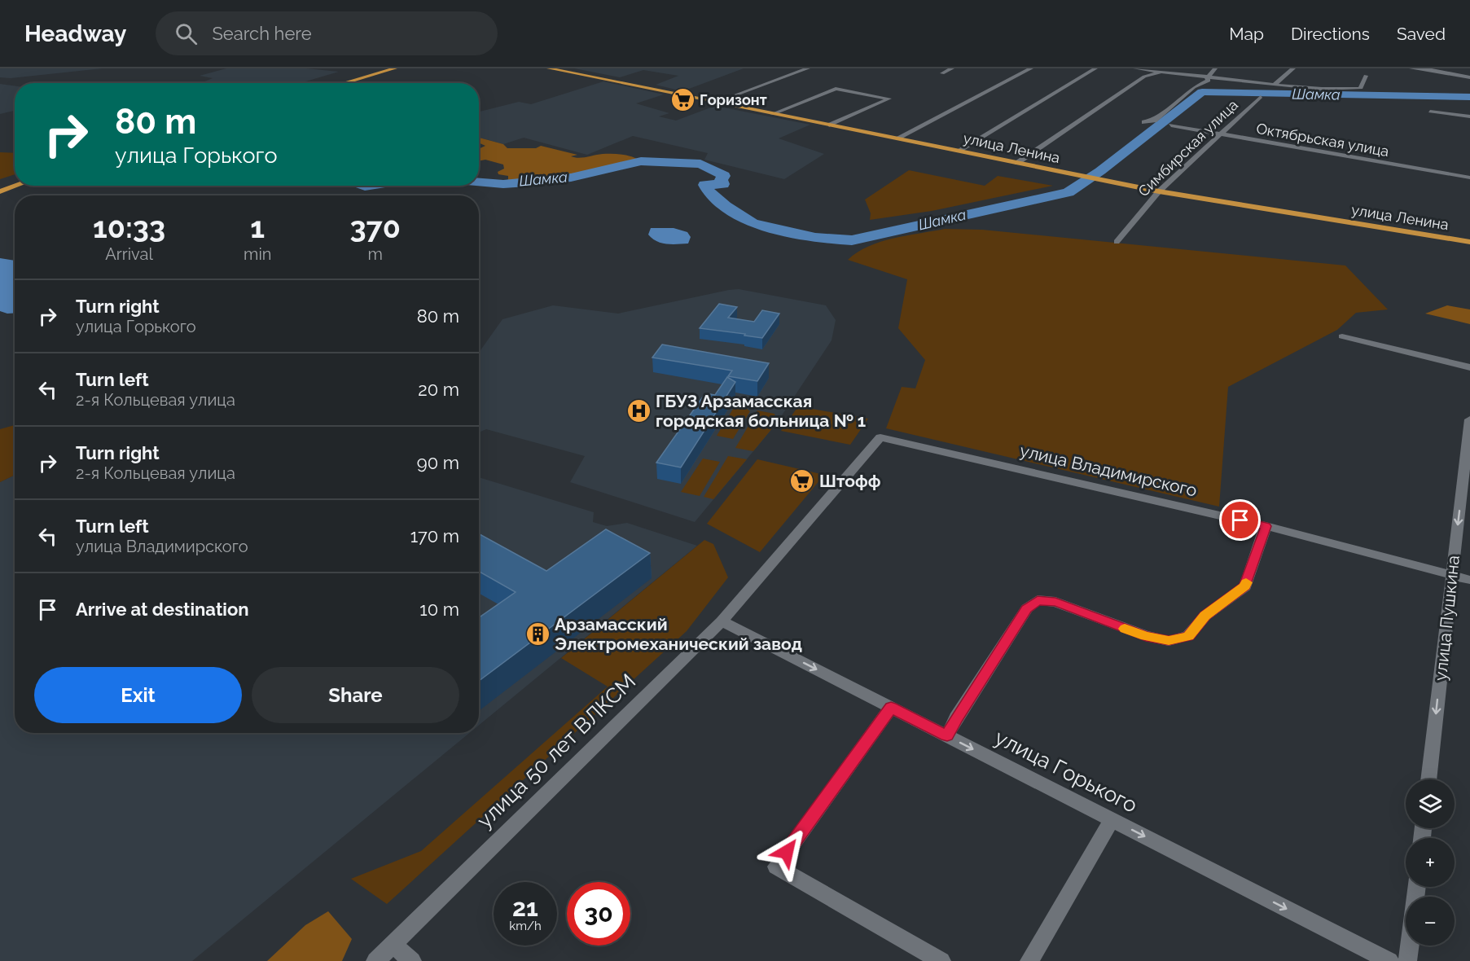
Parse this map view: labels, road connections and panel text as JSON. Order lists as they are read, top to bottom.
{
  "streets": {
    "main road": ["улица Ленина"],
    "street": [
      "Октябрьская улица",
      "Симбирская улица",
      "улица Владимирского",
      "улица Пушкина",
      "улица 50 лет ВЛКСМ",
      "улица Горького"
    ]
  },
  "crossings": [
    ["Октябрьская улица", "Симбирская улица"],
    ["улица Ленина", "Симбирская улица"],
    ["улица Владимирского", "улица Пушкина"],
    ["улица Владимирского", "улица 50 лет ВЛКСМ"],
    ["улица 50 лет ВЛКСМ", "улица Горького"]
  ],
  "one_way": ["улица Пушкина", "улица Горького"],
  "water": ["Шамка"],
  "places": {
    "supermarket": ["Горизонт", "Штофф"],
    "hospital": ["ГБУЗ Арзамасская городская больница № 1"],
    "building": ["Арзамасский Электромеханический завод"]
  },
  "page": {
    "header": "Headway",
    "search": "Search here",
    "nav": ["Map", "Directions", "Saved"],
    "turn": ["80 m", "улица Горького"],
    "eta": [
      "10:33",
      "Arrival",
      "1",
      "min",
      "370",
      "m"
    ],
    "list": [
      {
        "name": "Turn right",
        "note": "улица Горького",
        "value": "80 m"
      },
      {
        "name": "Turn left",
        "note": "2-я Кольцевая улица",
        "value": "20 m"
      },
      {
        "name": "Turn right",
        "note": "2-я Кольцевая улица",
        "value": "90 m"
      },
      {
        "name": "Turn left",
        "note": "улица Владимирского",
        "value": "170 m"
      },
      {
        "name": "Arrive at destination",
        "value": "10 m"
      }
    ],
    "buttons": ["Exit", "Share"],
    "map_buttons": ["+", "−"],
    "speed": "21 km/h",
    "limit": "30"
  }
}
